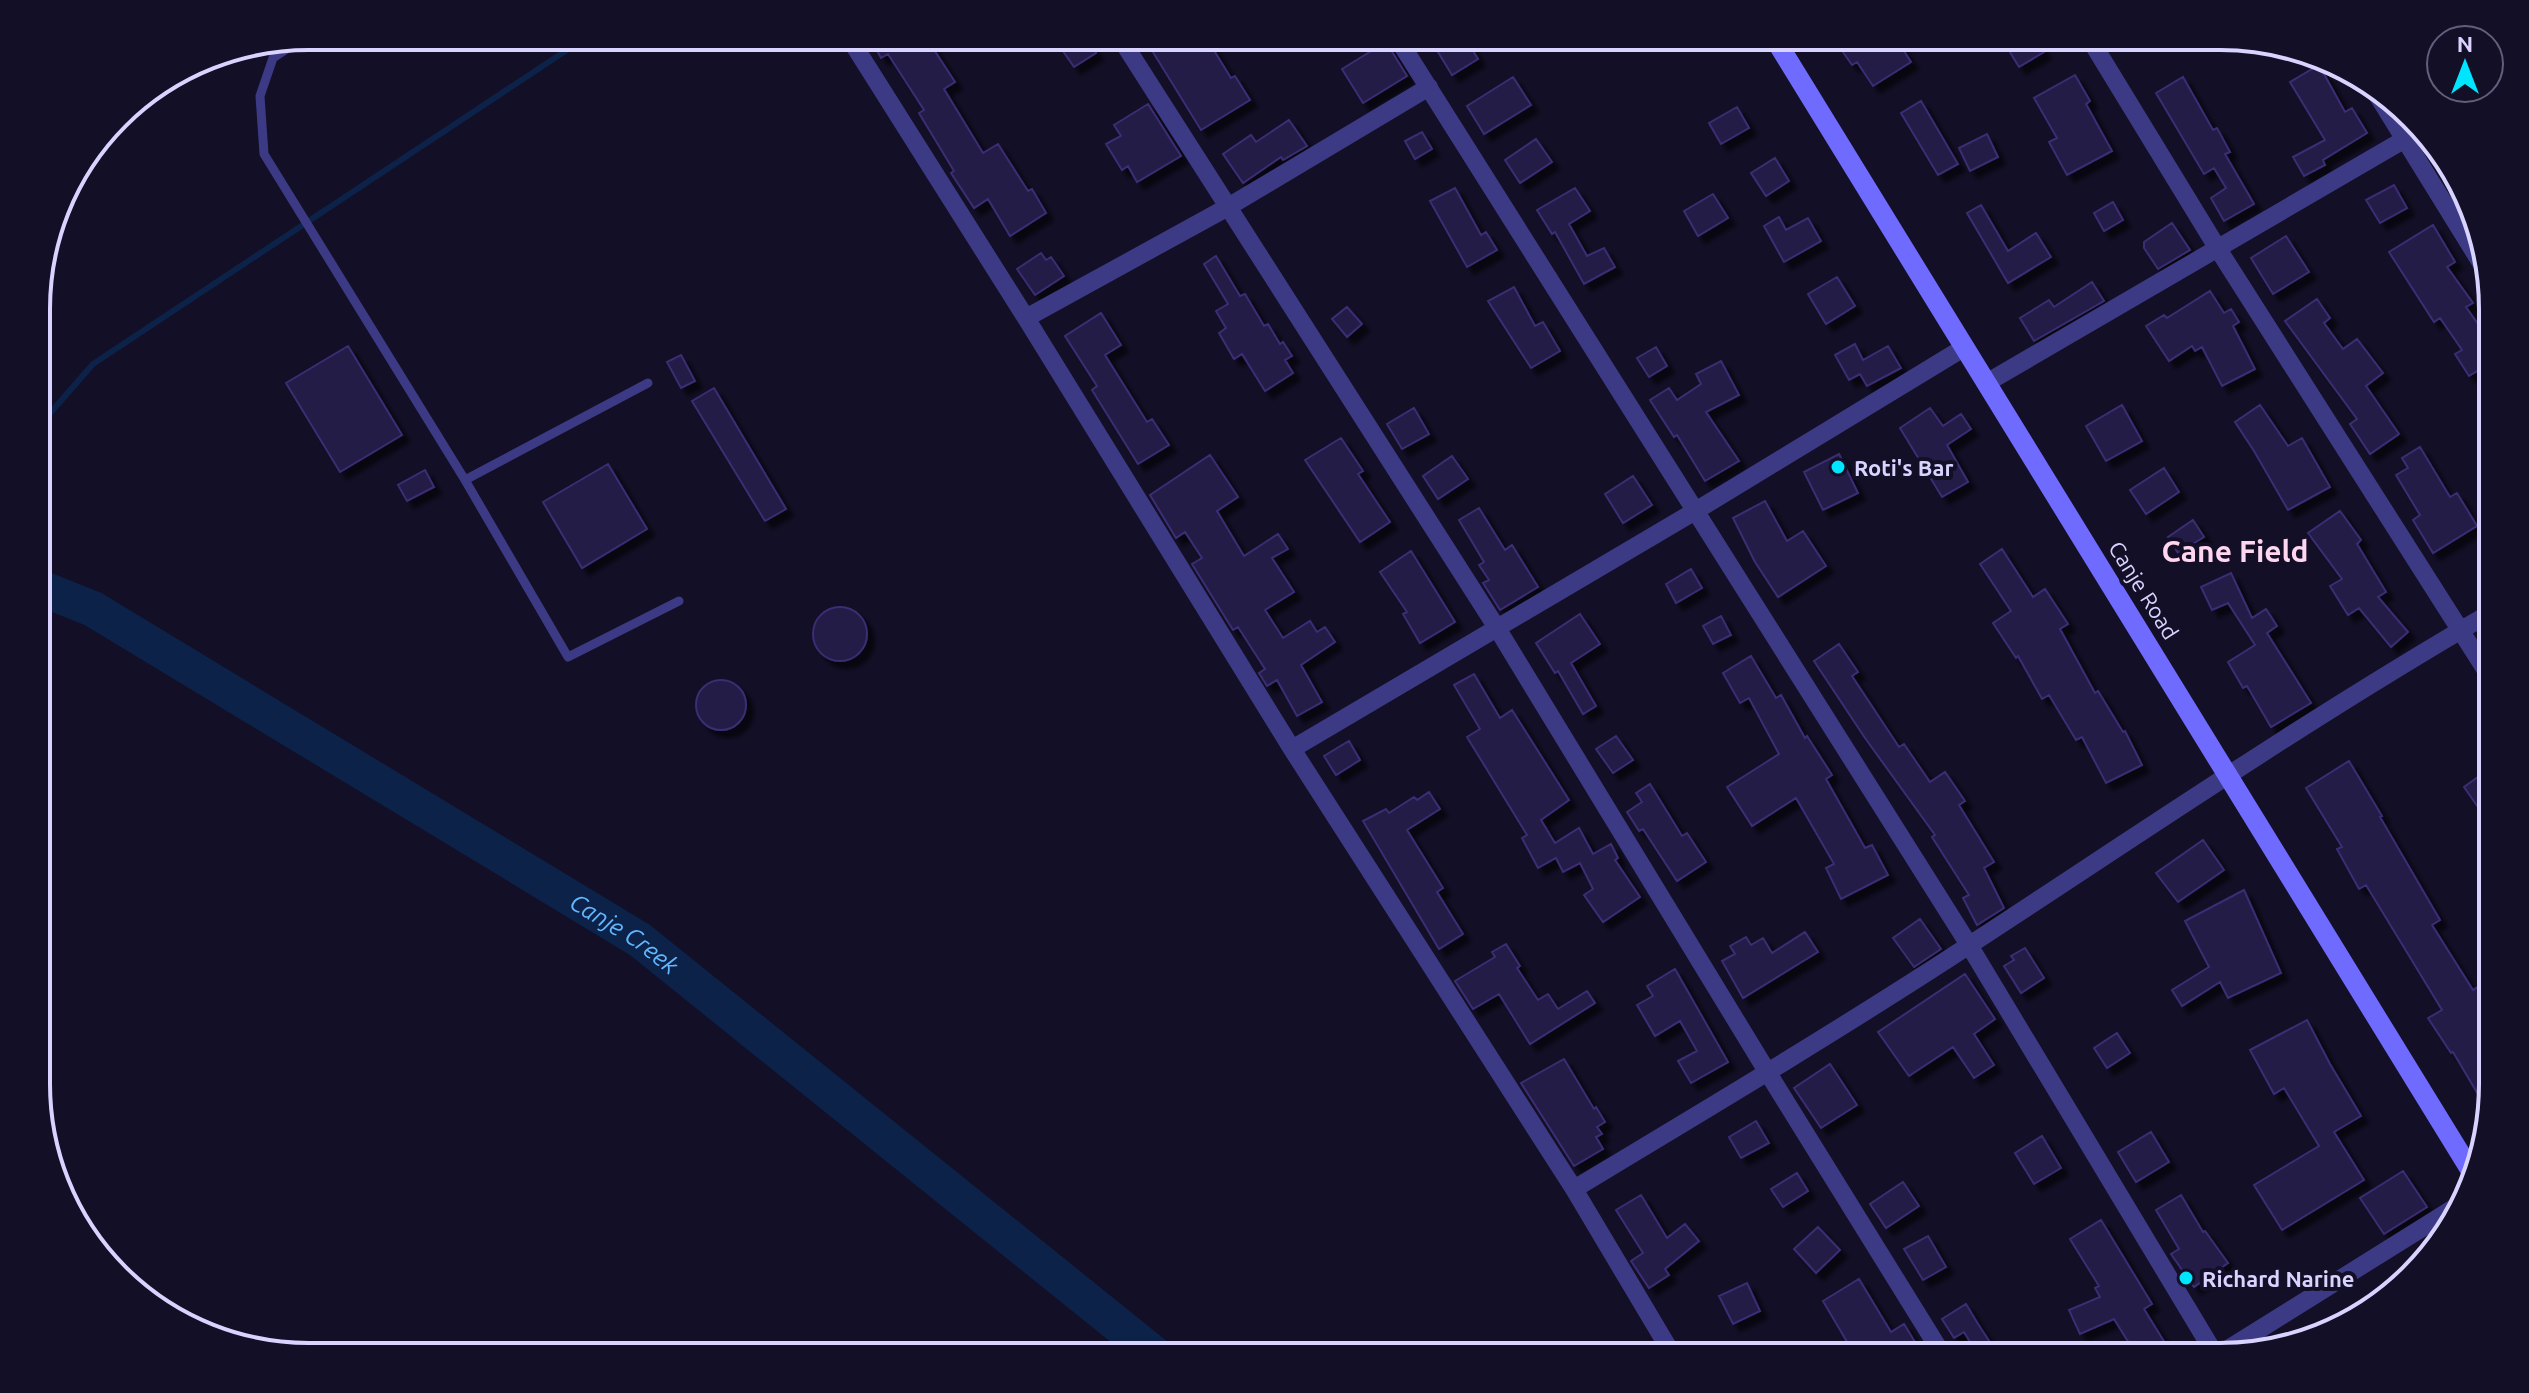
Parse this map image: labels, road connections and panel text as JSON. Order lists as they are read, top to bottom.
{
  "streets": {
    "street": ["Canje Road"]
  },
  "districts": ["Cane Field"],
  "water": ["Canje Creek"],
  "places": ["Roti's Bar", "Richard Narine"],
  "north": "top"
}
